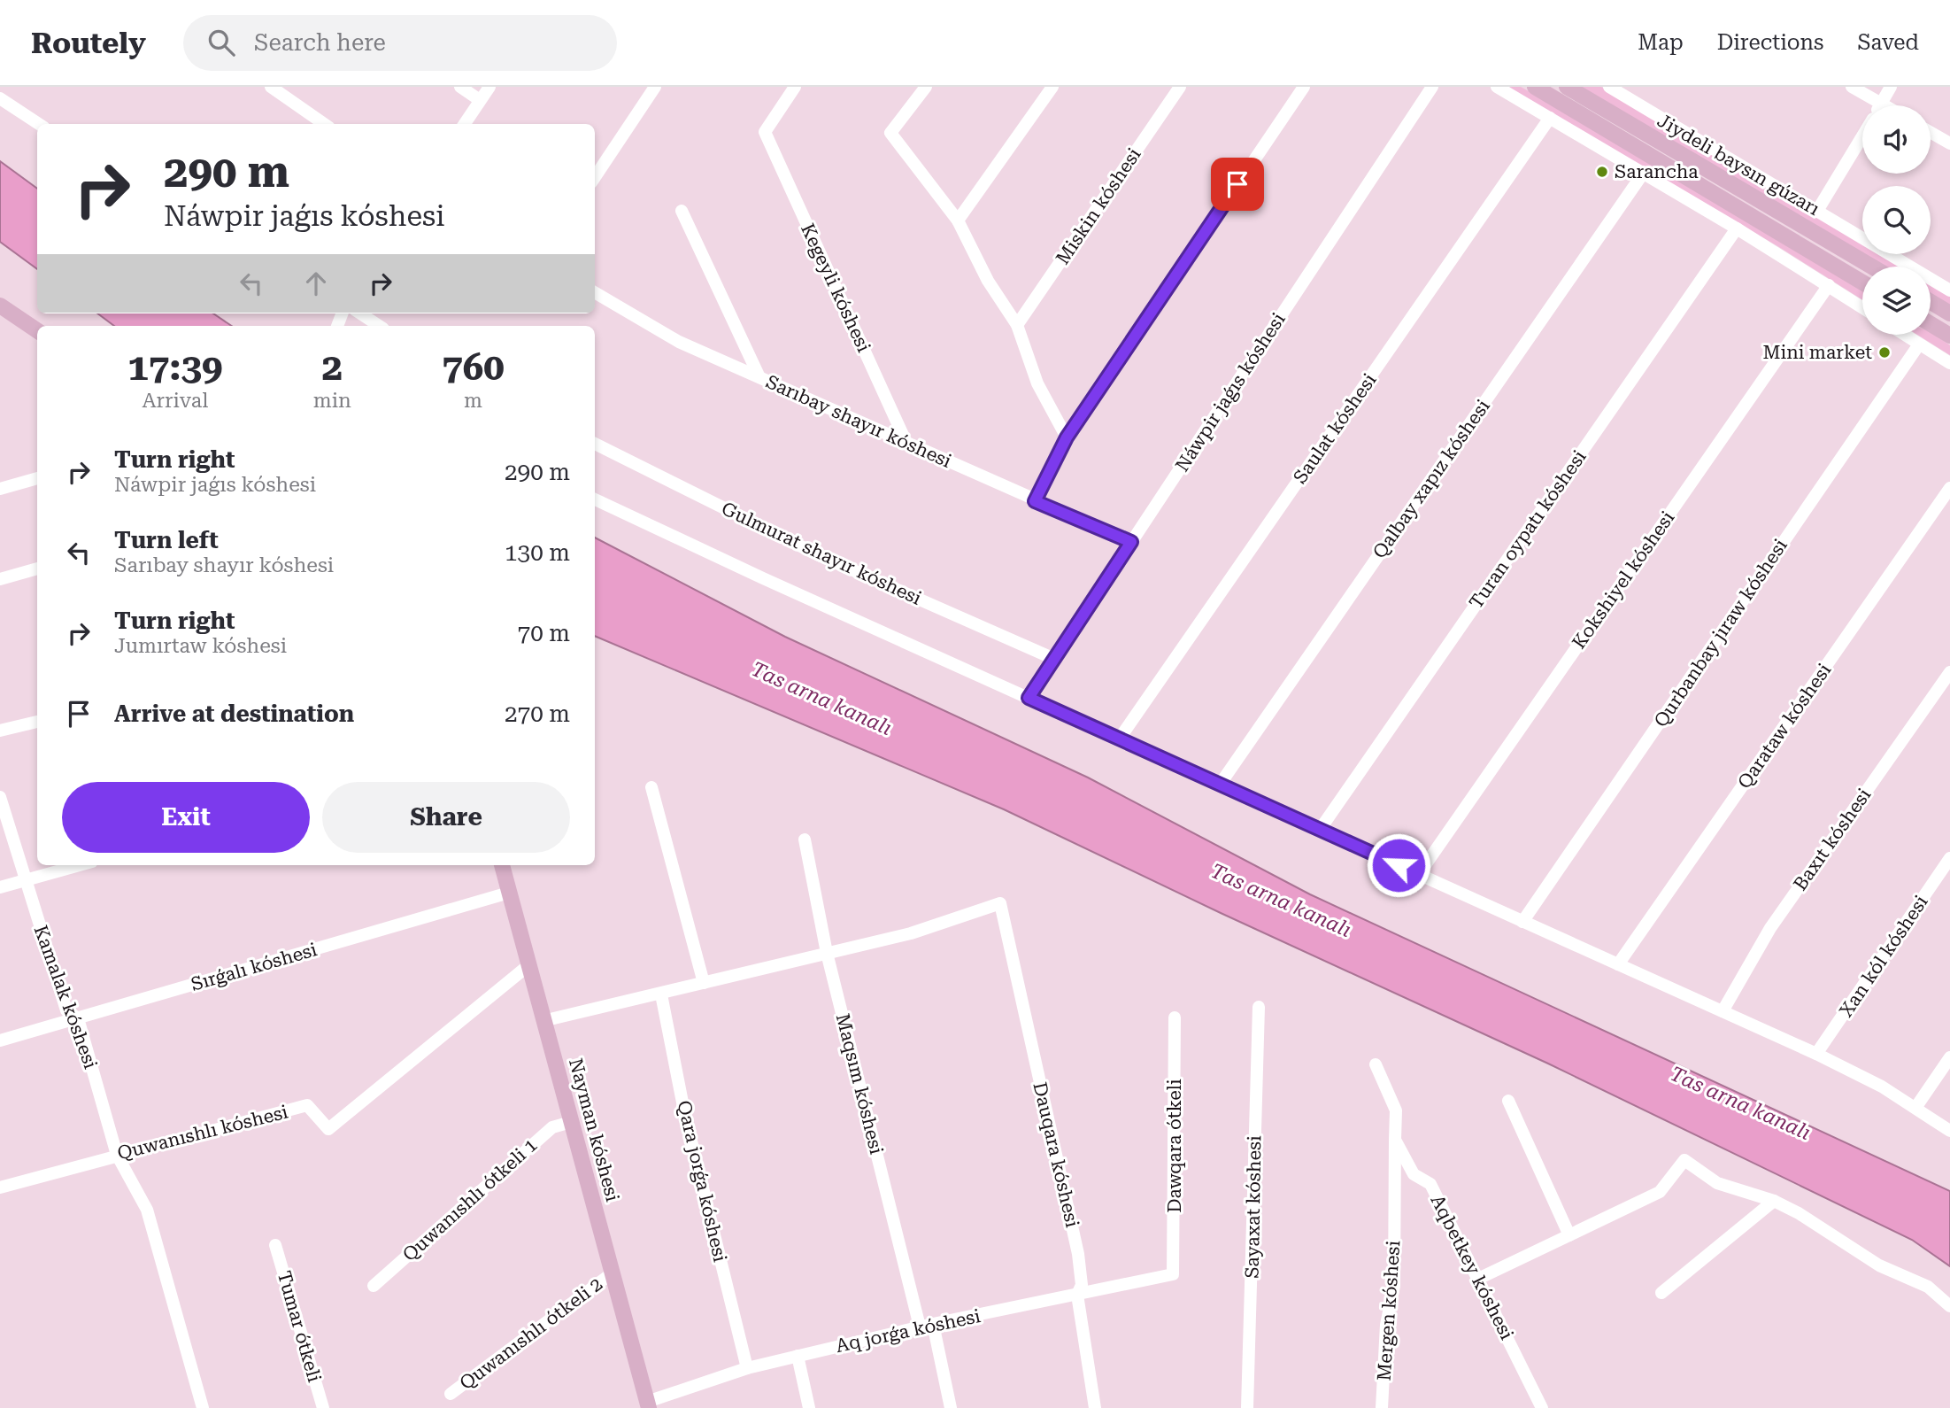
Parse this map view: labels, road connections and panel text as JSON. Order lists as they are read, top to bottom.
{
  "streets": {
    "main road": ["Jiydeli baysın gúzarı", "Nayman kóshesi"],
    "street": [
      "Miskin kóshesi",
      "Kegeyli kóshesi",
      "Náwpir jaǵıs kóshesi",
      "Sarıbay shayır kóshesi",
      "Saulat kóshesi",
      "Qalbay xapız kóshesi",
      "Turan oypatı kóshesi",
      "Gulmurat shayır kóshesi",
      "Kokshiyel kóshesi",
      "Qurbanbay jıraw kóshesi",
      "Qarataw kóshesi",
      "Baxıt kóshesi",
      "Xan kól kóshesi",
      "Sırǵalı kóshesi",
      "Kamalak kóshesi",
      "Maqsım kóshesi",
      "Quwanıshlı kóshesi",
      "Dawqara ótkeli",
      "Dauqara kóshesi",
      "Qara jorǵa kóshesi",
      "Quwanıshlı ótkeli 1",
      "Sayaxat kóshesi",
      "Aqbetkey kóshesi",
      "Mergen kóshesi",
      "Tumar ótkeli",
      "Aq jorǵa kóshesi",
      "Quwanıshlı ótkeli 2"
    ]
  },
  "crossings": [
    ["Kegeyli kóshesi", "Sarıbay shayır kóshesi"],
    ["Náwpir jaǵıs kóshesi", "Sarıbay shayır kóshesi"],
    ["Náwpir jaǵıs kóshesi", "Gulmurat shayır kóshesi"],
    ["Sırǵalı kóshesi", "Kamalak kóshesi"],
    ["Sırǵalı kóshesi", "Nayman kóshesi"],
    ["Kamalak kóshesi", "Quwanıshlı kóshesi"],
    ["Maqsım kóshesi", "Dauqara kóshesi"],
    ["Maqsım kóshesi", "Aq jorǵa kóshesi"],
    ["Nayman kóshesi", "Quwanıshlı kóshesi"],
    ["Nayman kóshesi", "Quwanıshlı ótkeli 1"],
    ["Nayman kóshesi", "Aq jorǵa kóshesi"],
    ["Nayman kóshesi", "Quwanıshlı ótkeli 2"],
    ["Dawqara ótkeli", "Aq jorǵa kóshesi"],
    ["Dauqara kóshesi", "Aq jorǵa kóshesi"],
    ["Qara jorǵa kóshesi", "Aq jorǵa kóshesi"],
    ["Aqbetkey kóshesi", "Mergen kóshesi"]
  ],
  "water": ["Tas arna kanalı"],
  "places": ["Sarancha", "Mini market"],
  "page": {
    "header": "Routely",
    "search": "Search here",
    "nav": ["Map", "Directions", "Saved"],
    "turn": ["290 m", "Náwpir jaǵıs kóshesi"],
    "eta": [
      "17:39",
      "Arrival",
      "2",
      "min",
      "760",
      "m"
    ],
    "list": [
      {
        "name": "Turn right",
        "note": "Náwpir jaǵıs kóshesi",
        "value": "290 m"
      },
      {
        "name": "Turn left",
        "note": "Sarıbay shayır kóshesi",
        "value": "130 m"
      },
      {
        "name": "Turn right",
        "note": "Jumırtaw kóshesi",
        "value": "70 m"
      },
      {
        "name": "Arrive at destination",
        "value": "270 m"
      }
    ],
    "buttons": ["Exit", "Share"]
  }
}
